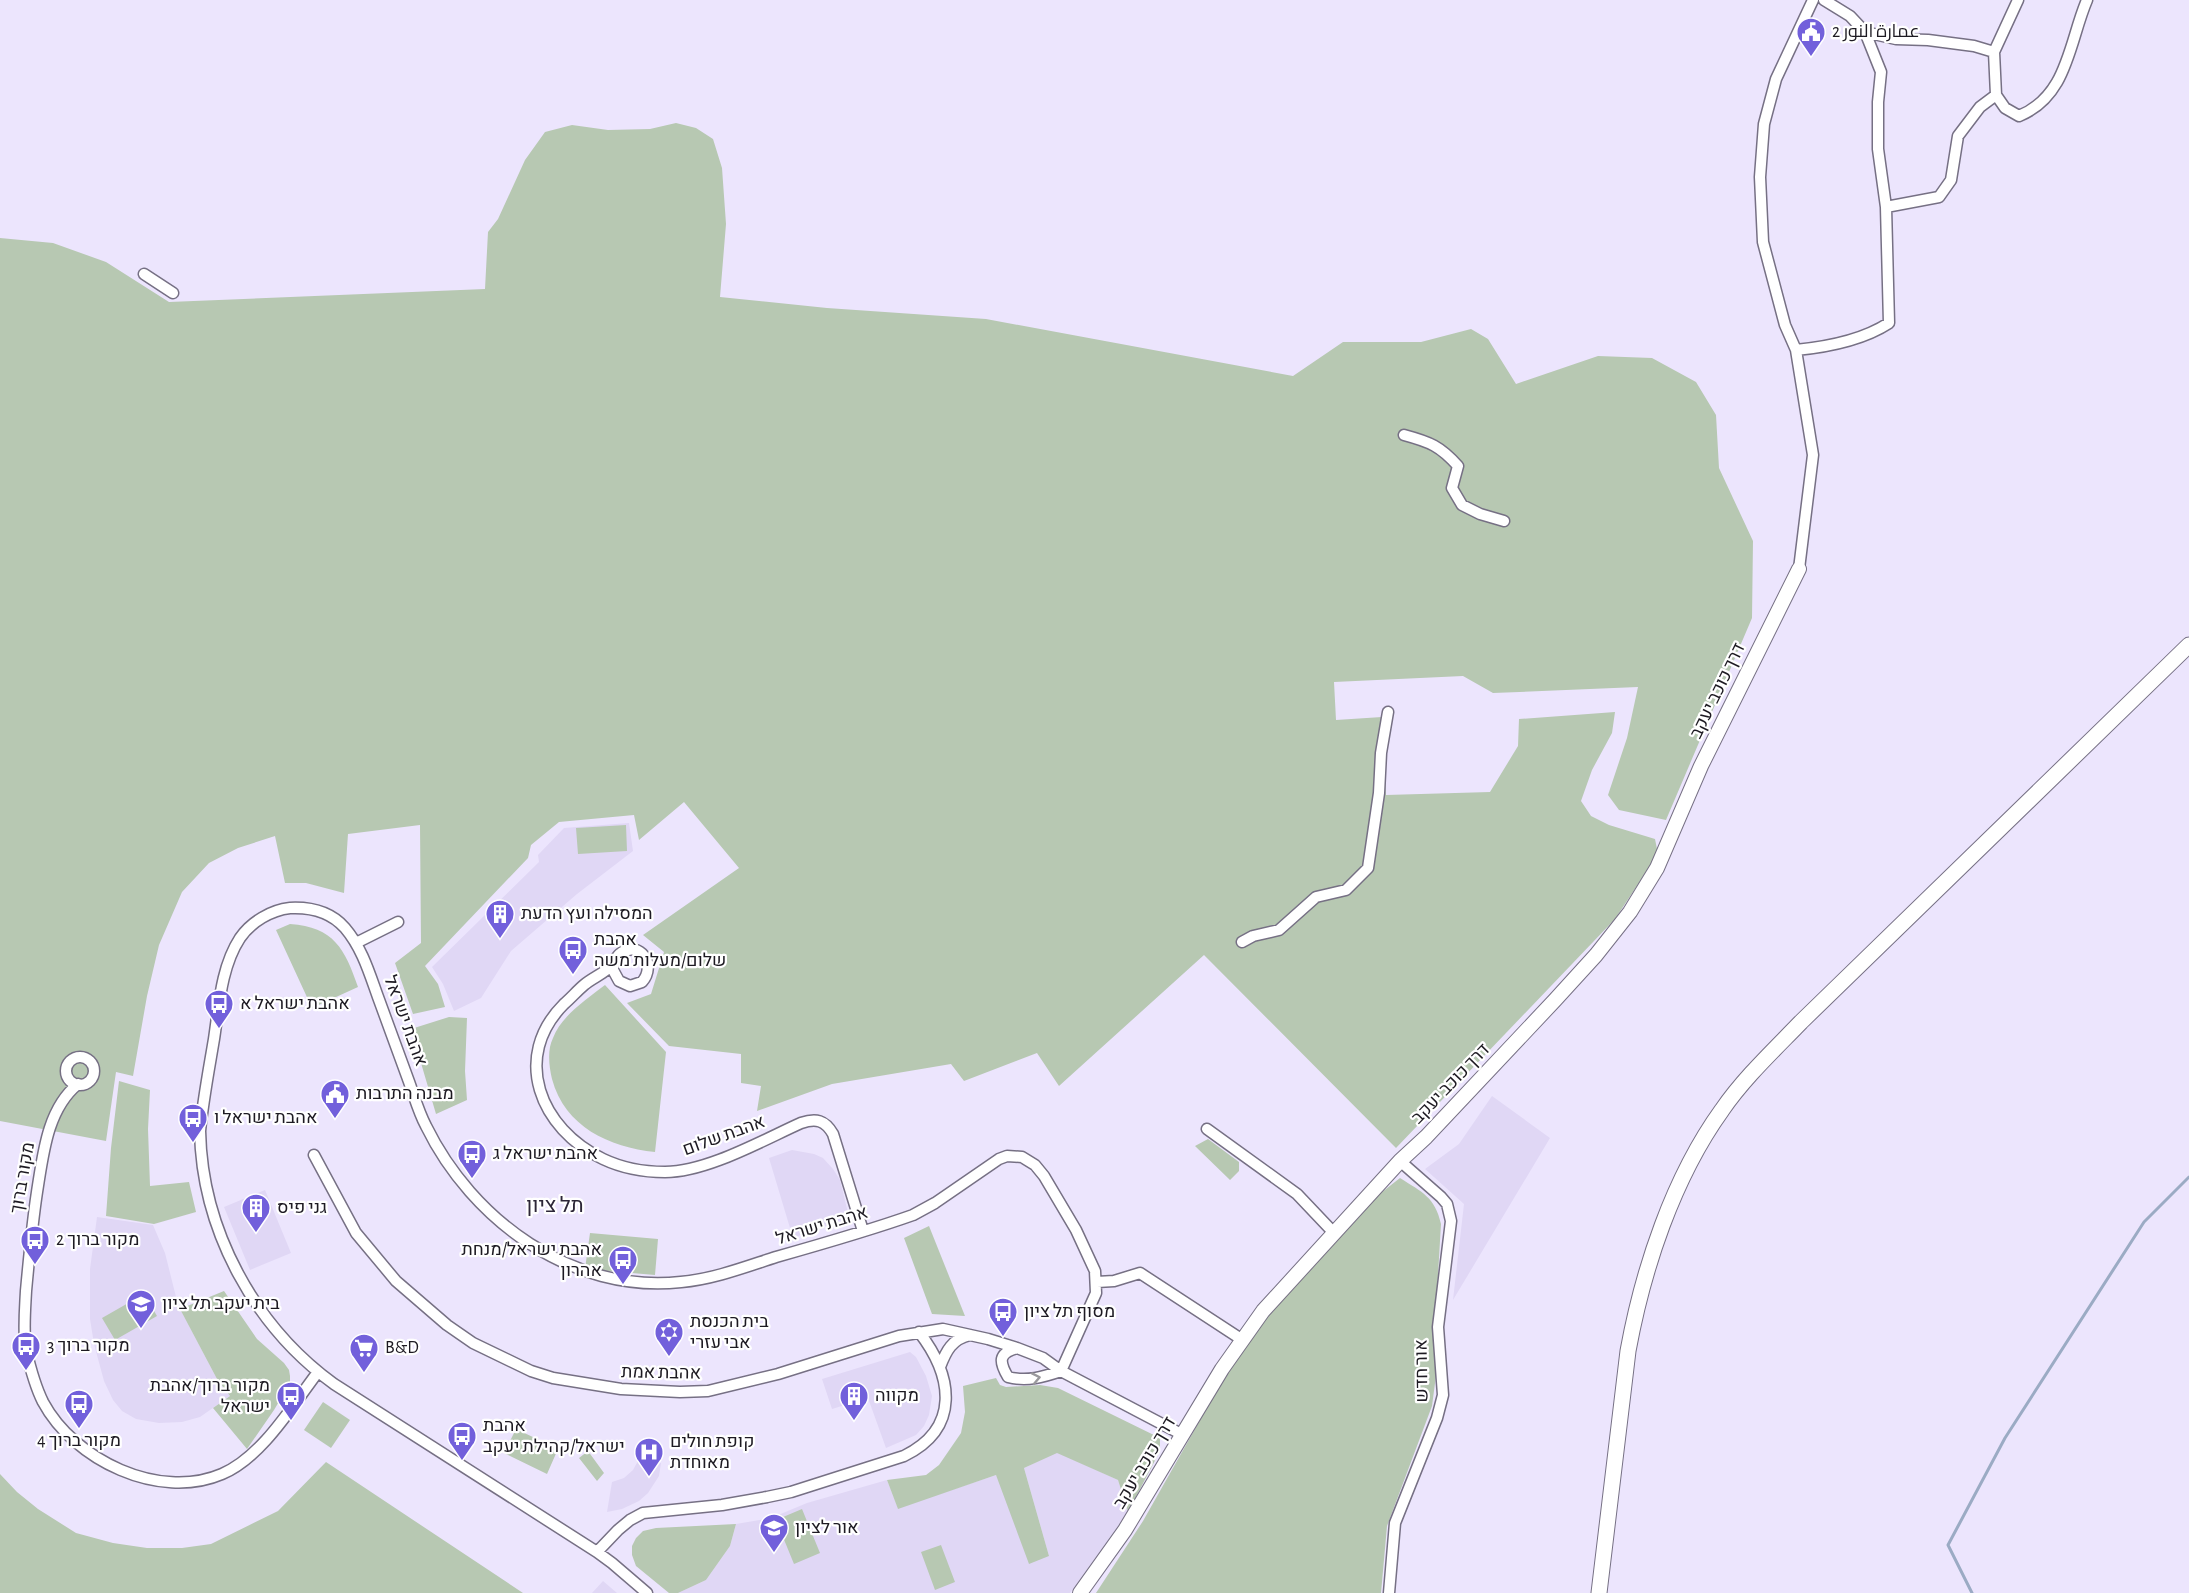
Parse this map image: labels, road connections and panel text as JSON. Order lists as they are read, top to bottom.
{
  "streets": {
    "street": [
      "דרך כוכב יעקב",
      "אהבת ישראל",
      "אהבת שלום",
      "מקור ברוך",
      "אור חדש",
      "אהבת אמת"
    ]
  },
  "crossings": [
    ["דרך כוכב יעקב", "אור חדש"],
    ["דרך כוכב יעקב", "אהבת אמת"],
    ["אהבת ישראל", "אהבת שלום"],
    ["אהבת ישראל", "מקור ברוך"]
  ],
  "districts": ["תל ציון"],
  "places": {
    "public building": ["عمارة النور 2", "מבנה התרבות"],
    "building": ["המסילה ועץ הדעת", "גני פיס", "מקווה"],
    "bus stop": [
      "אהבת שלום/מעלות משה",
      "אהבת ישראל א",
      "אהבת ישראל ו",
      "אהבת ישראל ג",
      "מקור ברוך 2",
      "אהבת ישראל/מנחת אהרון",
      "מסוף תל ציון",
      "מקור ברוך 3",
      "מקור ברוך/אהבת ישראל",
      "מקור ברוך 4",
      "אהבת ישראל/קהילת יעקב"
    ],
    "school or university": ["בית יעקב תל ציון", "אור לציון"],
    "synagogue": ["בית הכנסת אבי עזרי"],
    "supermarket": ["B&D"],
    "hospital": ["קופת חולים מאוחדת"]
  }
}
